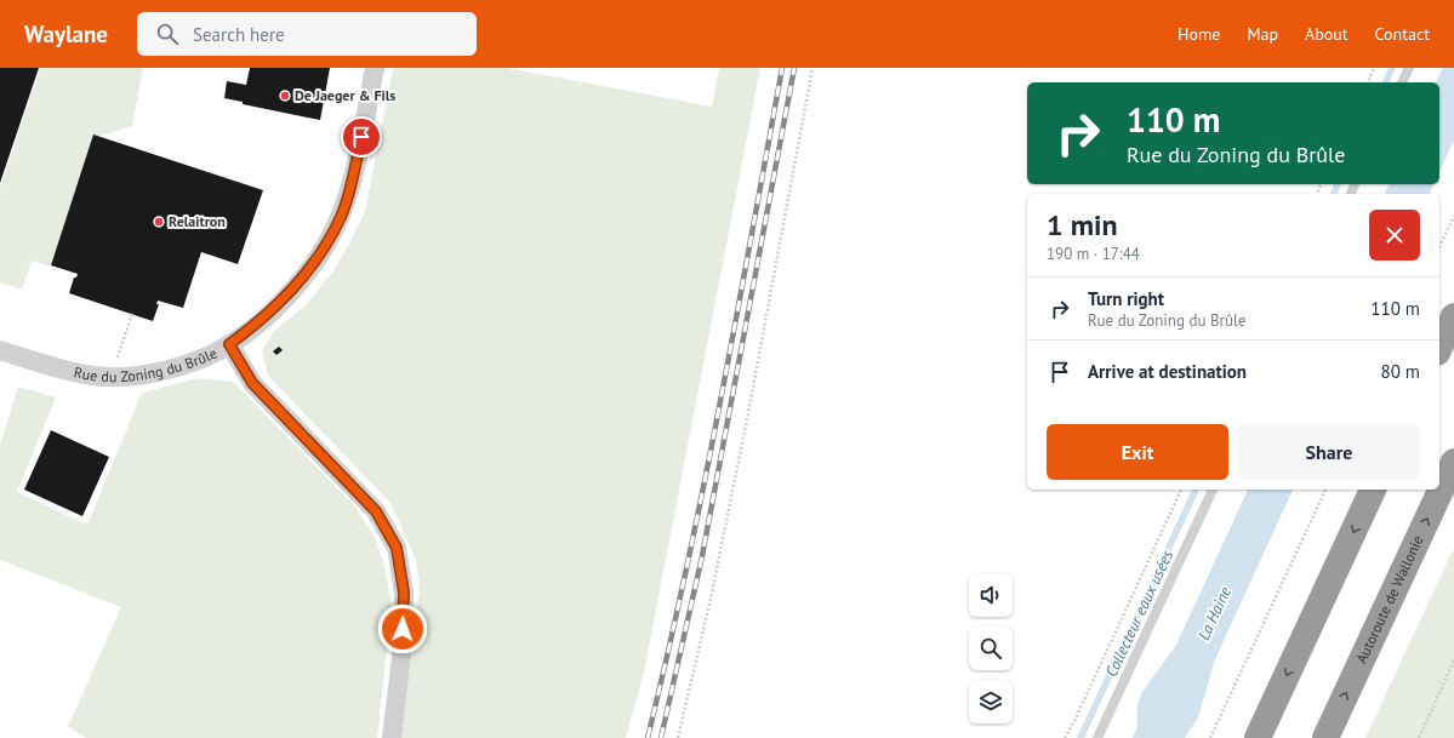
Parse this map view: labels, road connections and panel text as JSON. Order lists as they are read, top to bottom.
{
  "streets": {
    "highway": ["Autoroute de Wallonie"],
    "street": ["Rue du Zoning du Brûle"]
  },
  "water": ["Collecteur eaux usées", "La Haine"],
  "places": ["De Jaeger & Fils", "Relaitron"],
  "page": {
    "header": "Waylane",
    "search": "Search here",
    "nav": [
      "Home",
      "Map",
      "About",
      "Contact"
    ],
    "turn": ["110 m", "Rue du Zoning du Brûle"],
    "heading": ["1 min", "190 m · 17:44"],
    "list": [
      {
        "name": "Turn right",
        "note": "Rue du Zoning du Brûle",
        "value": "110 m"
      },
      {
        "name": "Arrive at destination",
        "value": "80 m"
      }
    ],
    "buttons": ["Exit", "Share"]
  }
}
